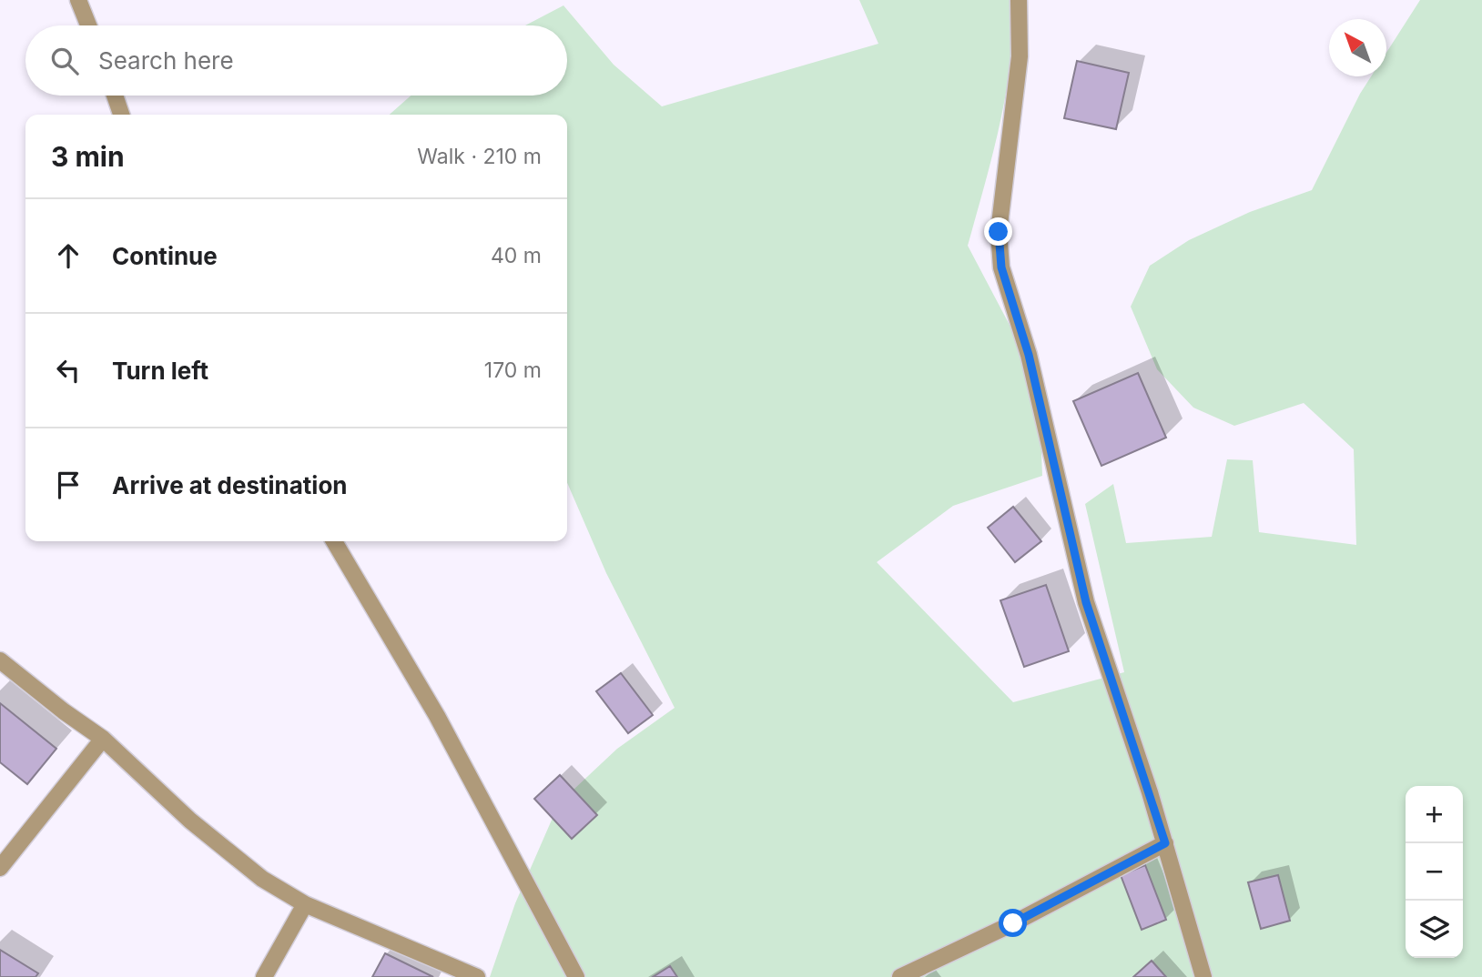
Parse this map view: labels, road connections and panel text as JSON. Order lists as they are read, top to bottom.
{
  "north": "top left",
  "page": {
    "search": "Search here",
    "heading": ["3 min", "Walk · 210 m"],
    "list": [
      ["Continue", "40 m"],
      ["Turn left", "170 m"],
      "Arrive at destination"
    ],
    "map_buttons": ["+", "−"]
  }
}
